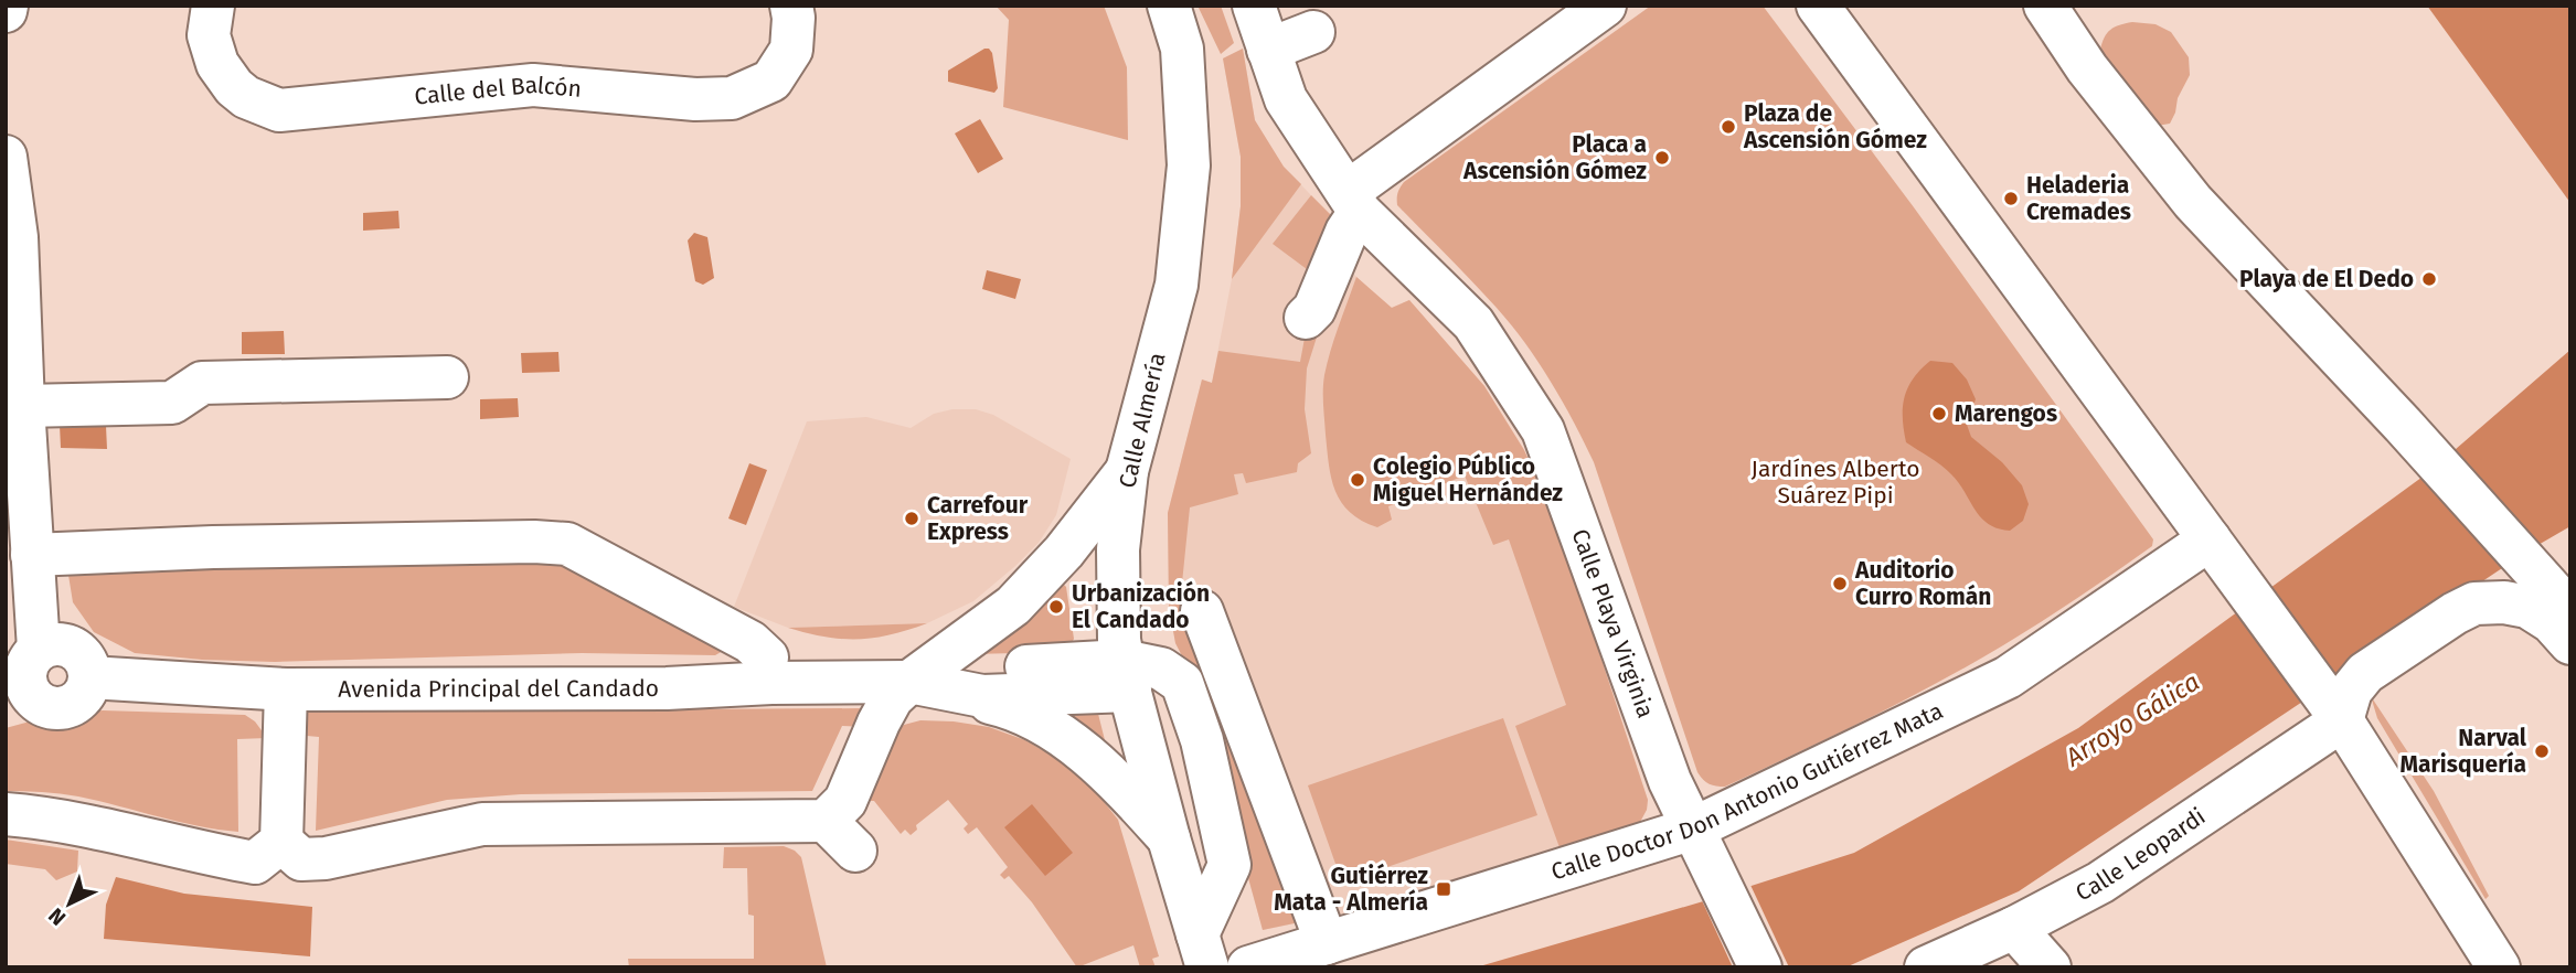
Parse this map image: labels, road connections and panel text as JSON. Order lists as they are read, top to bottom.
{
  "streets": {
    "street": [
      "Calle del Balcón",
      "Calle Almería",
      "Calle Playa Virginia",
      "Avenida Principal del Candado",
      "Calle Doctor Don Antonio Gutiérrez Mata",
      "Calle Leopardi"
    ]
  },
  "crossings": [
    ["Calle Almería", "Avenida Principal del Candado"],
    ["Calle Playa Virginia", "Calle Doctor Don Antonio Gutiérrez Mata"]
  ],
  "water": ["Arroyo Gálica"],
  "parks": ["Jardínes Alberto Suárez Pipi"],
  "places": {
    "other": [
      "Plaza de Ascensión Gómez",
      "Placa a Ascensión Gómez",
      "Heladeria Cremades",
      "Playa de El Dedo",
      "Marengos",
      "Colegio Público Miguel Hernández",
      "Carrefour Express",
      "Auditorio Curro Román",
      "Urbanización El Candado",
      "Narval Marisquería"
    ],
    "transit": ["Gutiérrez Mata - Almería"]
  },
  "north": "bottom left"
}
